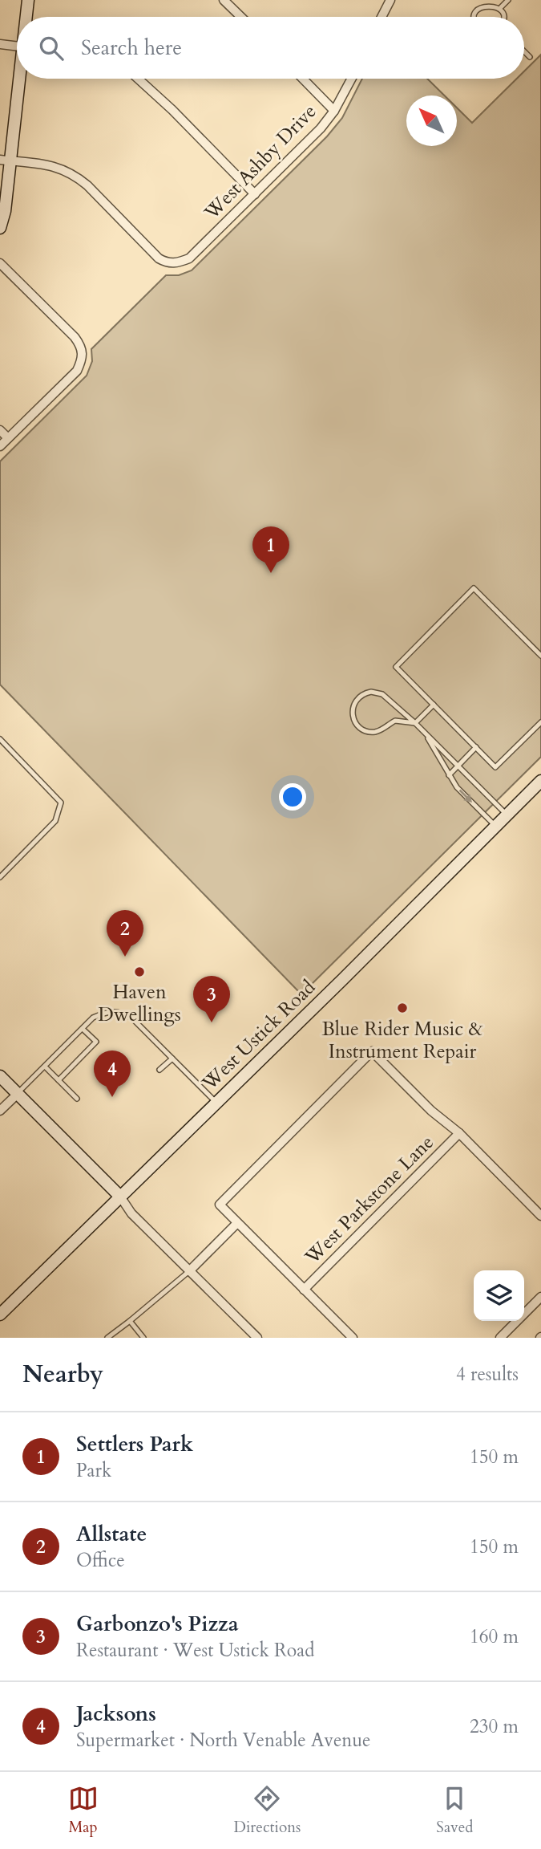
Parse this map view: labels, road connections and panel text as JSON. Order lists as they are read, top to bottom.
{
  "streets": {
    "main road": ["West Ustick Road"],
    "street": ["West Ashby Drive", "West Parkstone Lane"]
  },
  "places": ["Haven Dwellings", "Blue Rider Music & Instrument Repair"],
  "north": "top left",
  "page": {
    "search": "Search here",
    "pins": [
      "1",
      "2",
      "3",
      "4"
    ],
    "heading": ["Nearby", "4 results"],
    "list": [
      {
        "mark": "1",
        "name": "Settlers Park",
        "note": "Park",
        "value": "150 m"
      },
      {
        "mark": "2",
        "name": "Allstate",
        "note": "Office",
        "value": "150 m"
      },
      {
        "mark": "3",
        "name": "Garbonzo's Pizza",
        "note": "Restaurant · West Ustick Road",
        "value": "160 m"
      },
      {
        "mark": "4",
        "name": "Jacksons",
        "note": "Supermarket · North Venable Avenue",
        "value": "230 m"
      }
    ],
    "nav": ["Map", "Directions", "Saved"]
  }
}
